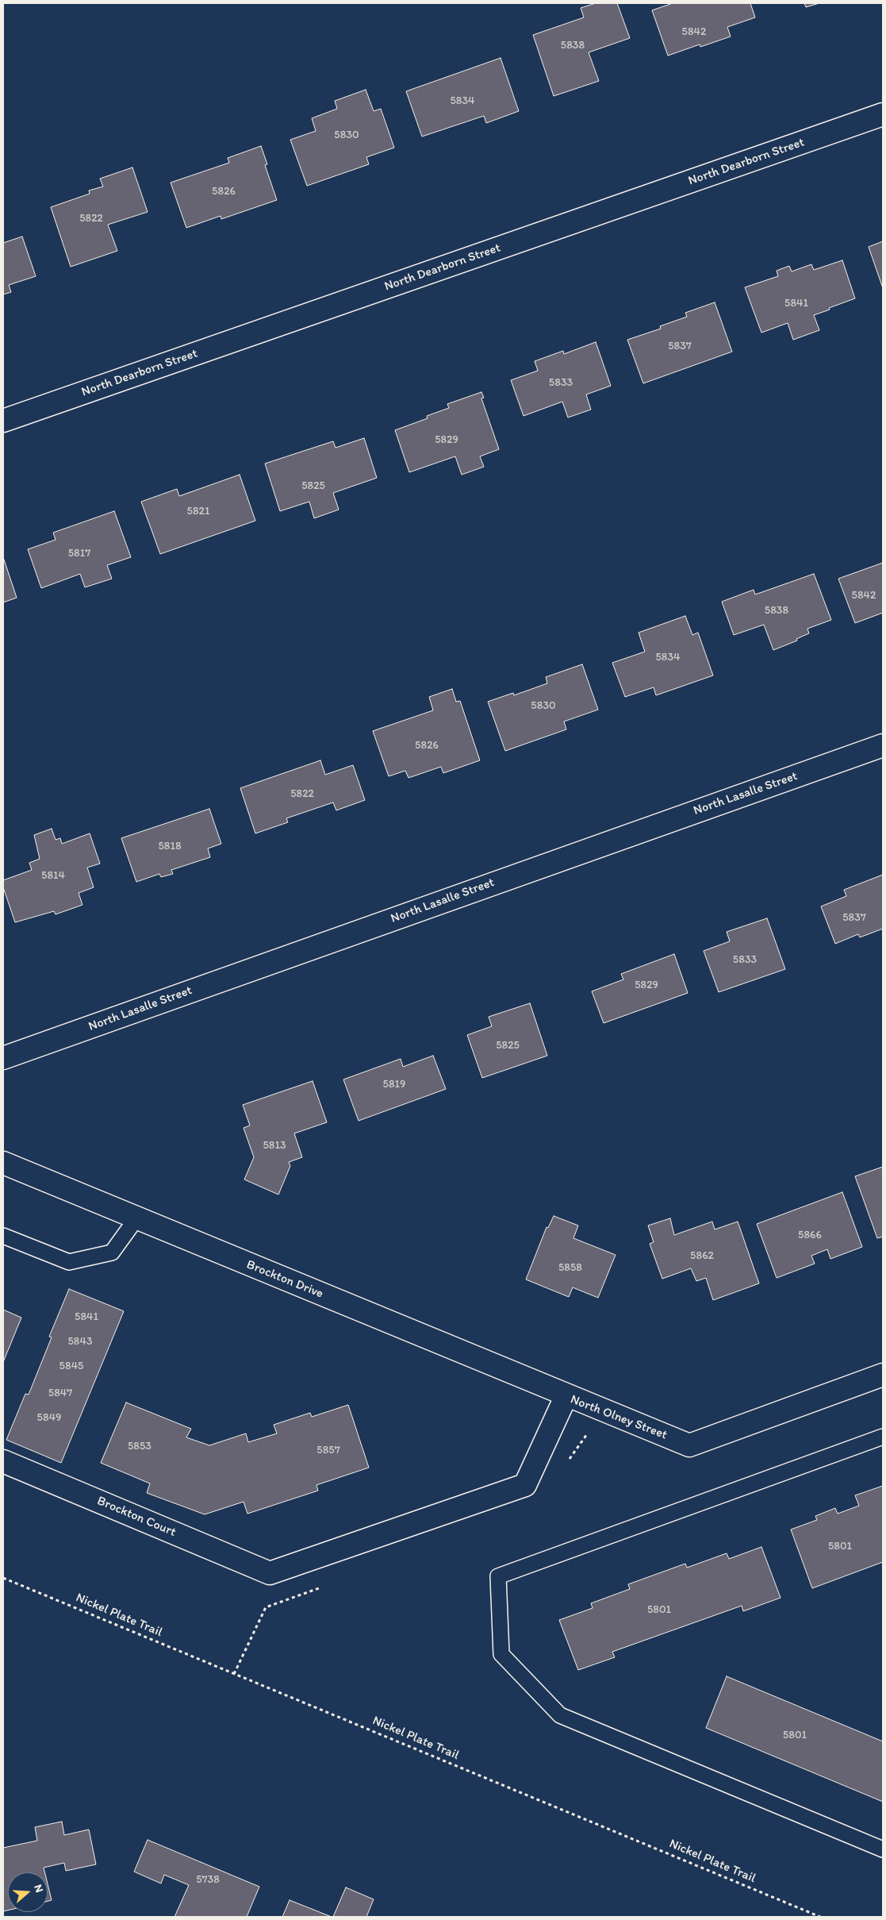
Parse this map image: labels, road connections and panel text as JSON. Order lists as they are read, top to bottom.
{
  "streets": {
    "street": [
      "North Dearborn Street",
      "North Lasalle Street",
      "Brockton Drive",
      "North Olney Street",
      "Brockton Court"
    ],
    "path": ["Nickel Plate Trail"]
  },
  "crossings": [
    ["Brockton Drive", "North Olney Street"],
    ["North Olney Street", "Brockton Court"]
  ],
  "house_numbers": [
    "5842",
    "5838",
    "5834",
    "5830",
    "5826",
    "5822",
    "5841",
    "5837",
    "5833",
    "5829",
    "5825",
    "5821",
    "5817",
    "5842",
    "5838",
    "5834",
    "5830",
    "5826",
    "5822",
    "5818",
    "5814",
    "5837",
    "5833",
    "5829",
    "5825",
    "5819",
    "5813",
    "5866",
    "5862",
    "5858",
    "5841",
    "5843",
    "5845",
    "5847",
    "5849",
    "5853",
    "5857",
    "5801",
    "5801",
    "5801",
    "5738"
  ],
  "north": "right"
}
